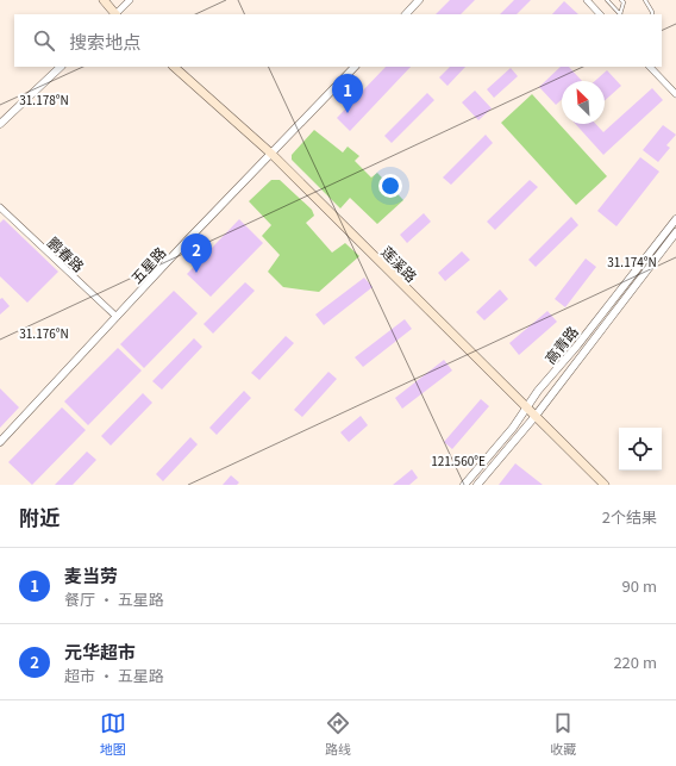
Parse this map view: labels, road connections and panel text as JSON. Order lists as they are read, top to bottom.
{
  "streets": {
    "main road": ["莲溪路"],
    "street": ["鹏春路", "五星路", "高青路"]
  },
  "crossings": [
    ["鹏春路", "五星路"],
    ["莲溪路", "五星路"],
    ["莲溪路", "高青路"]
  ],
  "north": "top left",
  "page": {
    "search": "搜索地点",
    "pins": ["1", "2"],
    "heading": ["附近", "2个结果"],
    "list": [
      {
        "mark": "1",
        "name": "麦当劳",
        "note": "餐厅 · 五星路",
        "value": "90 m"
      },
      {
        "mark": "2",
        "name": "元华超市",
        "note": "超市 · 五星路",
        "value": "220 m"
      }
    ],
    "nav": ["地图", "路线", "收藏"]
  },
  "coordinates": [
    "31.178°N",
    "31.174°N",
    "31.176°N",
    "121.560°E"
  ]
}
